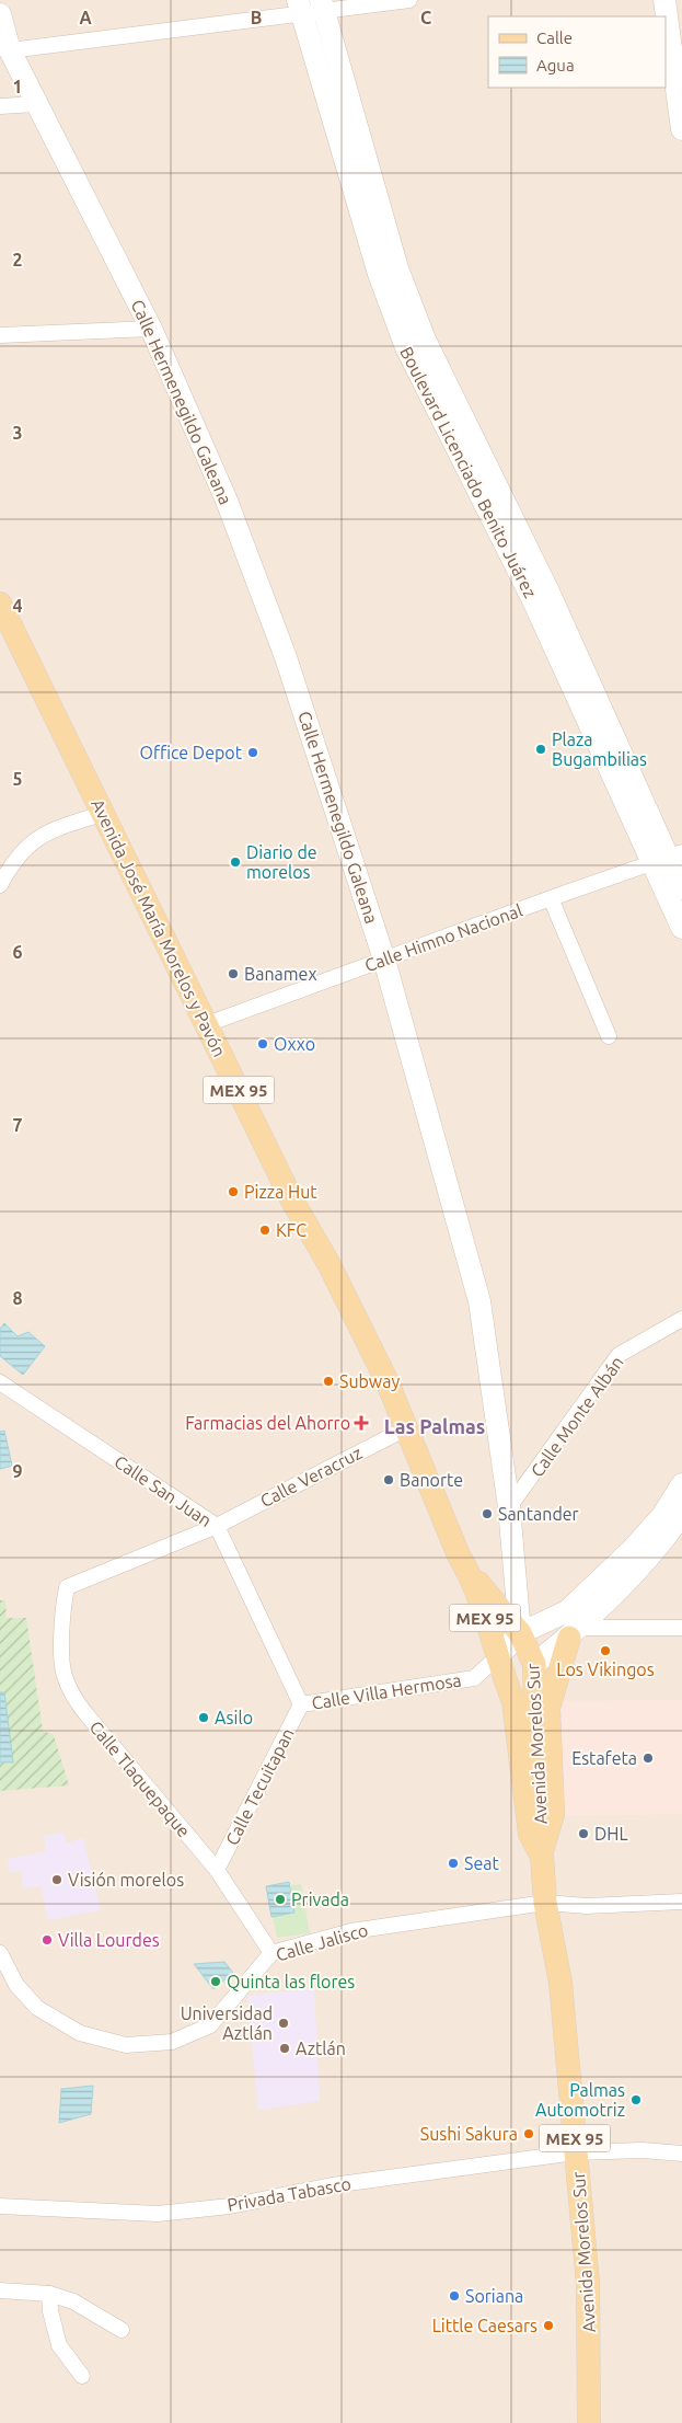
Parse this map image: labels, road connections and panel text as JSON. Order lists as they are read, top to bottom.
{
  "streets": {
    "main road": ["Avenida José María Morelos y Pavón", "MEX 95", "Avenida Morelos Sur"],
    "street": [
      "Calle Hermenegildo Galeana",
      "Boulevard Licenciado Benito Juárez",
      "Calle Himno Nacional",
      "Calle Monte Albán",
      "Calle Veracruz",
      "Calle San Juan",
      "Calle Villa Hermosa",
      "Calle Tlaquepaque",
      "Calle Tecuitapan",
      "Calle Jalisco",
      "Privada Tabasco"
    ]
  },
  "crossings": [
    ["Calle Hermenegildo Galeana", "Calle Himno Nacional"],
    ["Calle Hermenegildo Galeana", "Calle Monte Albán"],
    ["Calle Hermenegildo Galeana", "Avenida Morelos Sur"],
    ["Boulevard Licenciado Benito Juárez", "Calle Himno Nacional"],
    ["Avenida José María Morelos y Pavón", "Calle Himno Nacional"],
    ["Avenida José María Morelos y Pavón", "Calle Veracruz"],
    ["Avenida José María Morelos y Pavón", "Avenida Morelos Sur"],
    ["Calle Veracruz", "Calle San Juan"],
    ["Calle Veracruz", "Calle Tlaquepaque"],
    ["Calle San Juan", "Calle Villa Hermosa"],
    ["Calle San Juan", "Calle Tecuitapan"],
    ["Calle Villa Hermosa", "Avenida Morelos Sur"],
    ["Calle Villa Hermosa", "Calle Tecuitapan"],
    ["Avenida Morelos Sur", "Calle Jalisco"],
    ["Avenida Morelos Sur", "Privada Tabasco"],
    ["Calle Tlaquepaque", "Calle Tecuitapan"],
    ["Calle Tlaquepaque", "Calle Jalisco"]
  ],
  "districts": ["Las Palmas"],
  "places": {
    "other": [
      "Plaza Bugambilias",
      "Office Depot",
      "Diario de morelos",
      "Banamex",
      "Oxxo",
      "Pizza Hut",
      "KFC",
      "Subway",
      "Banorte",
      "Santander",
      "Los Vikingos",
      "Asilo",
      "Estafeta",
      "DHL",
      "Seat",
      "Visión morelos",
      "Privada",
      "Villa Lourdes",
      "Quinta las flores",
      "Universidad Aztlán",
      "Aztlán",
      "Palmas Automotriz",
      "Sushi Sakura",
      "Soriana",
      "Little Caesars"
    ],
    "health": ["Farmacias del Ahorro"]
  },
  "legend": ["Calle", "Agua"],
  "grid": {
    "columns": ["A", "B", "C"],
    "rows": [
      "1",
      "2",
      "3",
      "4",
      "5",
      "6",
      "7",
      "8",
      "9"
    ]
  }
}
